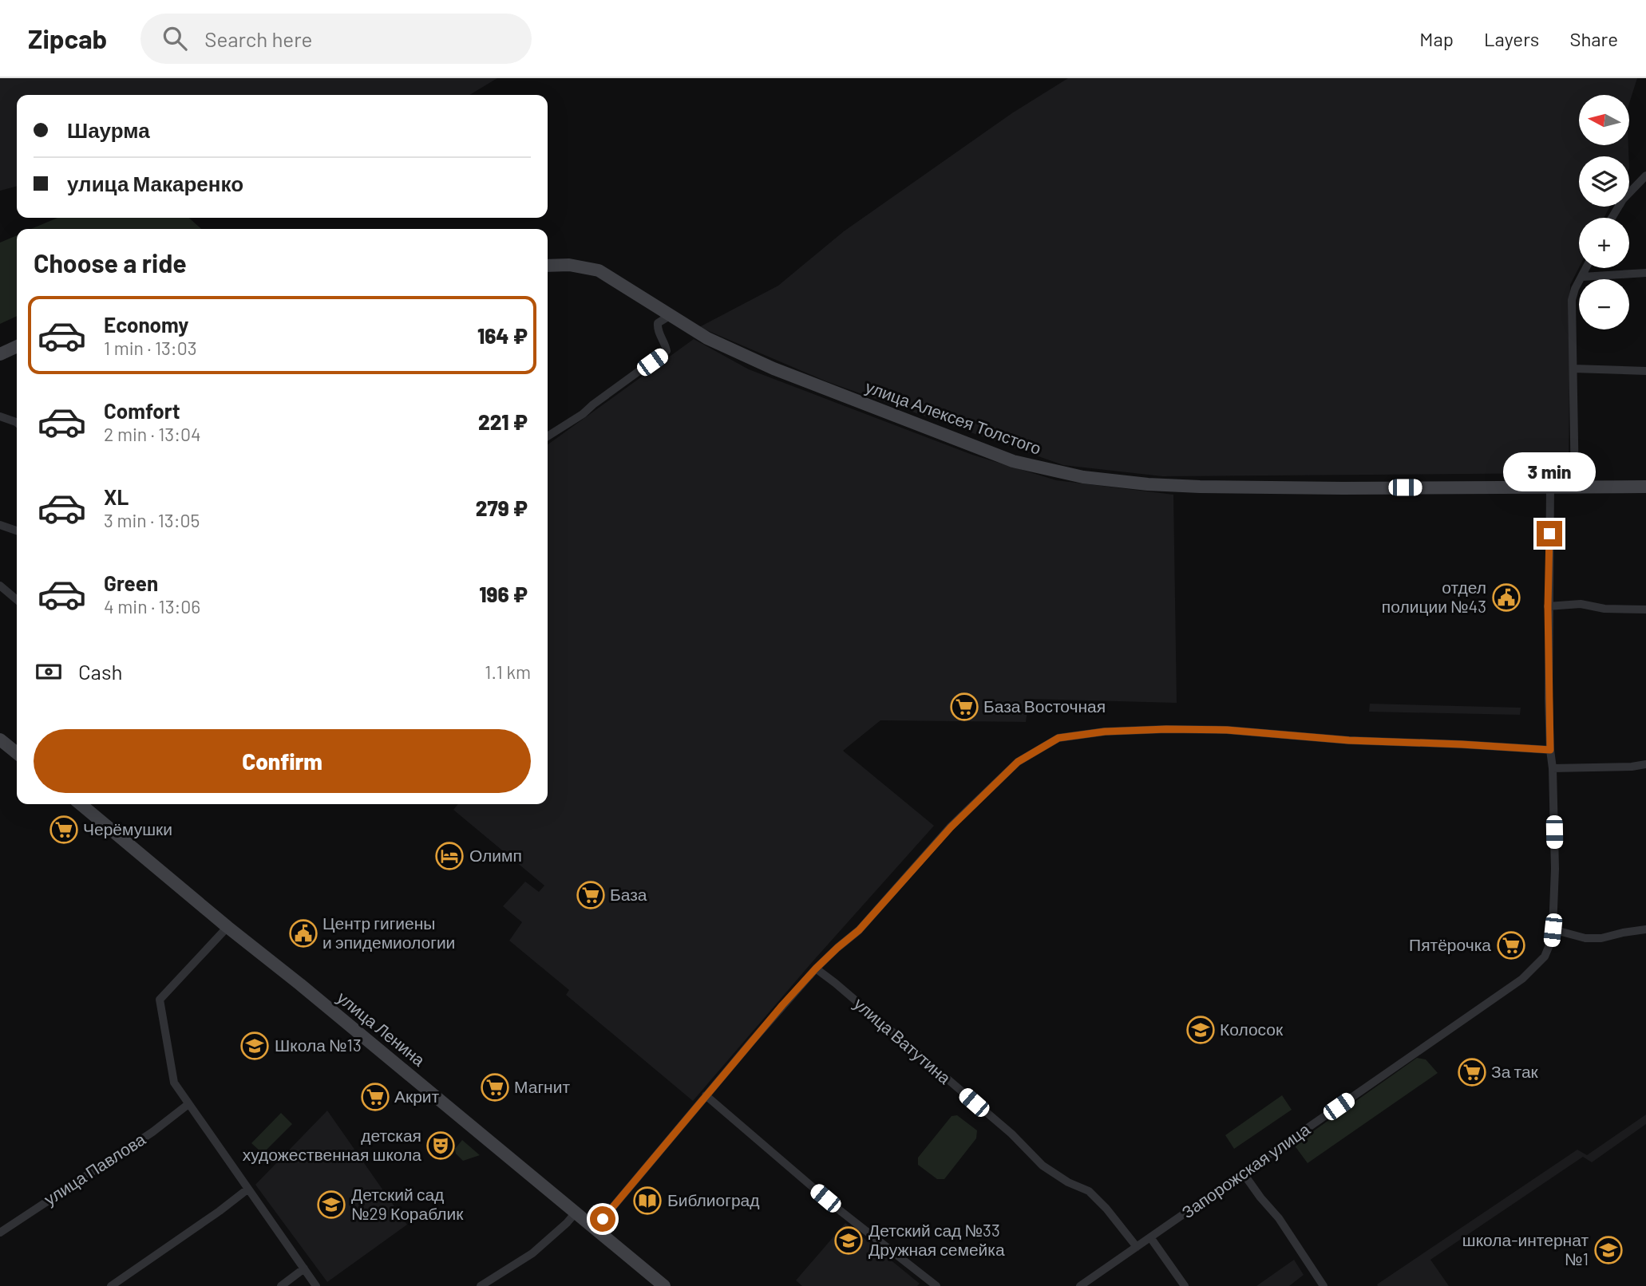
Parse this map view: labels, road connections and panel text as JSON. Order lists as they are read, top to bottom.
{
  "streets": {
    "street": [
      "улица Алексея Толстого",
      "улица Ленина",
      "улица Ватутина",
      "улица Павлова",
      "Запорожская улица"
    ]
  },
  "crossings": [
    ["улица Алексея Толстого", "Запорожская улица"],
    ["улица Ватутина", "Запорожская улица"]
  ],
  "places": {
    "public building": ["отдел полиции №43", "Центр гигиены и эпидемиологии"],
    "supermarket": [
      "База Восточная",
      "Черёмушки",
      "База",
      "Пятёрочка",
      "За так",
      "Магнит",
      "Акрит"
    ],
    "hotel": ["Олимп"],
    "school or university": [
      "Колосок",
      "Школа №13",
      "Детский сад №29 Кораблик",
      "Детский сад №33 Дружная семейка",
      "школа-интернат №1"
    ],
    "theatre": ["детская художественная школа"],
    "library": ["Библиоград"]
  },
  "north": "left",
  "page": {
    "header": "Zipcab",
    "search": "Search here",
    "nav": ["Map", "Layers", "Share"],
    "map_buttons": ["+", "−"],
    "banner": ["Шаурма", "улица Макаренко"],
    "heading": "Choose a ride",
    "list": [
      {
        "name": "Economy",
        "note": "1 min · 13:03",
        "value": "164 ₽"
      },
      {
        "name": "Comfort",
        "note": "2 min · 13:04",
        "value": "221 ₽"
      },
      {
        "name": "XL",
        "note": "3 min · 13:05",
        "value": "279 ₽"
      },
      {
        "name": "Green",
        "note": "4 min · 13:06",
        "value": "196 ₽"
      }
    ],
    "bubble": "3 min",
    "pay": ["Cash", "1.1 km"],
    "buttons": "Confirm"
  }
}
